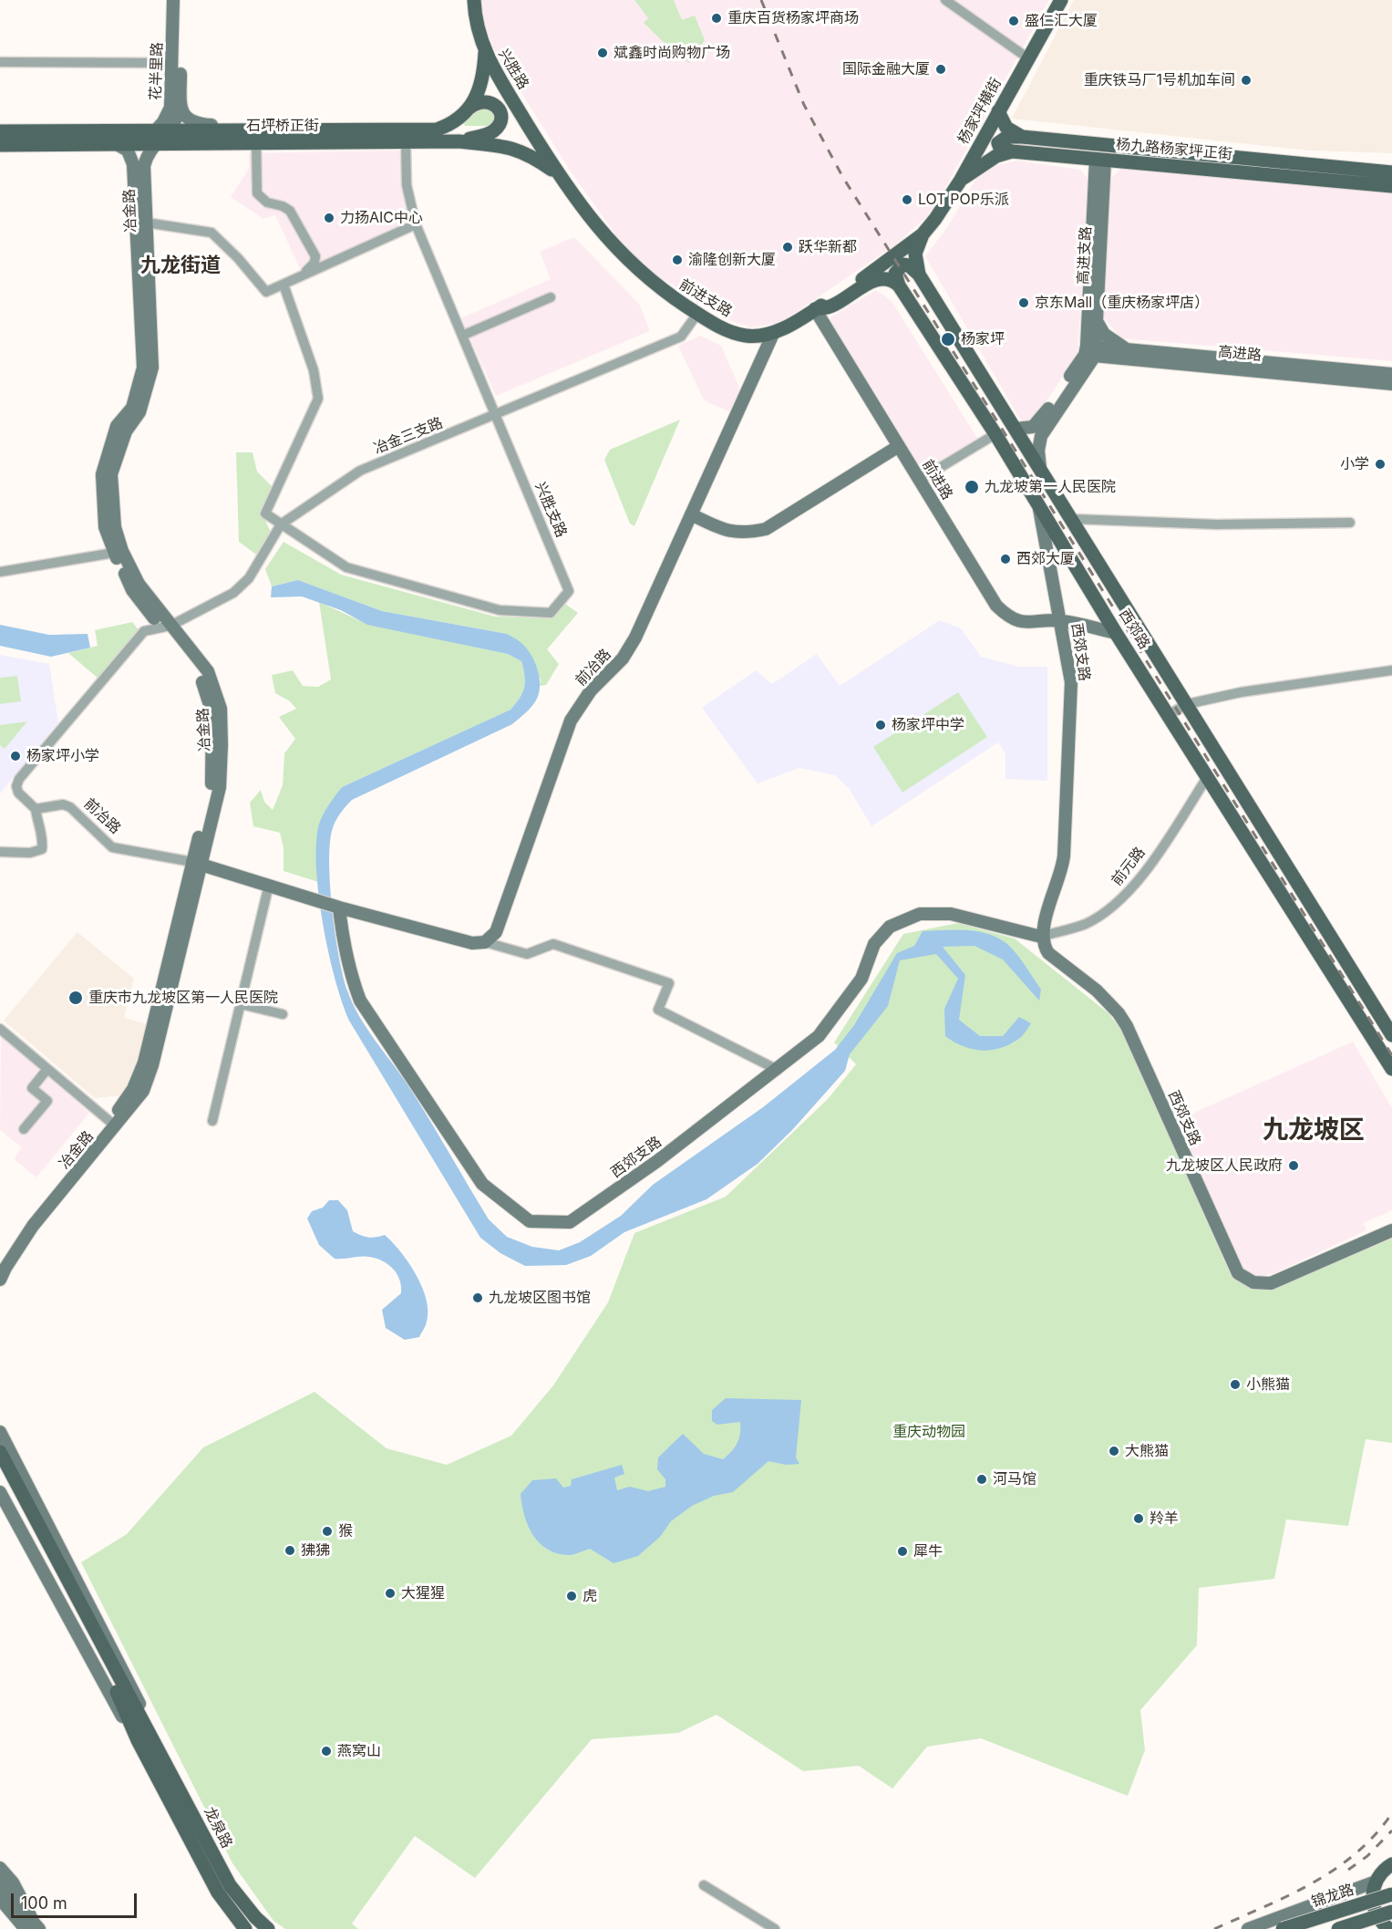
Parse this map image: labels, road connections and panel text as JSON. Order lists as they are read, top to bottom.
{
  "streets": {
    "main road": [
      "兴胜路",
      "杨家坪横街",
      "石坪桥正街",
      "杨九路杨家坪正街",
      "前进支路",
      "西郊路",
      "龙泉路",
      "锦龙路"
    ],
    "street": [
      "花半里路",
      "冶金路",
      "高进支路",
      "高进路",
      "冶金三支路",
      "前进路",
      "兴胜支路",
      "西郊支路",
      "前冶路",
      "前元路"
    ]
  },
  "crossings": [
    ["兴胜路", "石坪桥正街"],
    ["兴胜路", "前进支路"],
    ["花半里路", "石坪桥正街"],
    ["杨家坪横街", "杨九路杨家坪正街"],
    ["杨家坪横街", "前进支路"],
    ["杨家坪横街", "西郊路"],
    ["石坪桥正街", "前进支路"],
    ["石坪桥正街", "兴胜支路"],
    ["杨九路杨家坪正街", "高进支路"],
    ["冶金路", "冶金三支路"],
    ["冶金路", "前冶路"],
    ["高进支路", "高进路"],
    ["前进支路", "冶金三支路"],
    ["前进支路", "前进路"],
    ["前进支路", "西郊路"],
    ["前进支路", "前冶路"],
    ["冶金三支路", "兴胜支路"],
    ["前进路", "西郊支路"],
    ["西郊路", "西郊支路"],
    ["西郊路", "前元路"],
    ["西郊支路", "前冶路"],
    ["西郊支路", "前元路"]
  ],
  "districts": ["九龙街道", "九龙坡区"],
  "parks": ["重庆动物园"],
  "places": [
    "重庆百货杨家坪商场",
    "盛仁汇大厦",
    "斌鑫时尚购物广场",
    "国际金融大厦",
    "重庆铁马厂1号机加车间",
    "LOT POP乐派",
    "力扬AIC中心",
    "跃华新都",
    "渝隆创新大厦",
    "京东Mall（重庆杨家坪店）",
    "杨家坪",
    "小学",
    "九龙坡第一人民医院",
    "西郊大厦",
    "杨家坪中学",
    "杨家坪小学",
    "重庆市九龙坡区第一人民医院",
    "九龙坡区人民政府",
    "九龙坡区图书馆",
    "小熊猫",
    "大熊猫",
    "河马馆",
    "羚羊",
    "猴",
    "狒狒",
    "犀牛",
    "大猩猩",
    "虎",
    "燕窝山"
  ],
  "scale_bar": "100 m"
}
